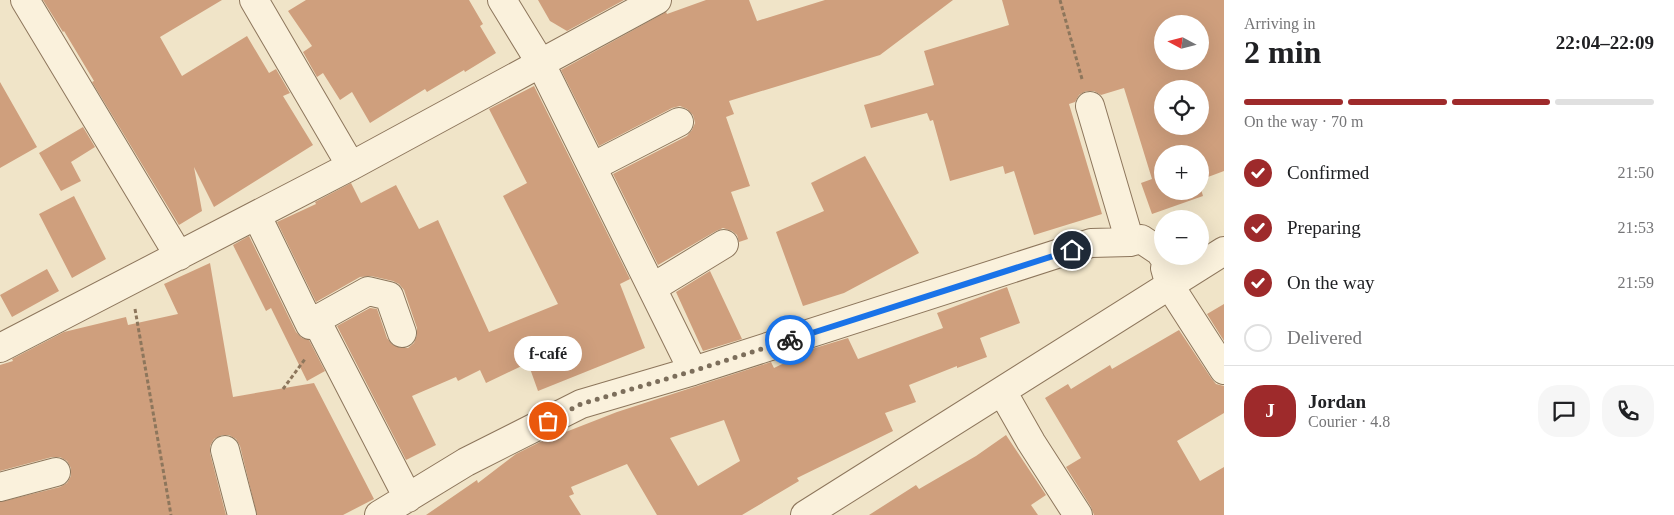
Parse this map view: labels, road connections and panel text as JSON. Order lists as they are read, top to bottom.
{
  "places": ["f-café"],
  "north": "left",
  "page": {
    "heading": ["2 min", "Arriving in", "22:04–22:09"],
    "panel": ["Jordan", "Courier · 4.8"],
    "map_buttons": ["+", "−"],
    "bar": "On the way · 70 m",
    "list": [
      ["Confirmed", "21:50"],
      ["Preparing", "21:53"],
      ["On the way", "21:59"],
      "Delivered"
    ],
    "bubble": "f-café",
    "round": "J"
  }
}
